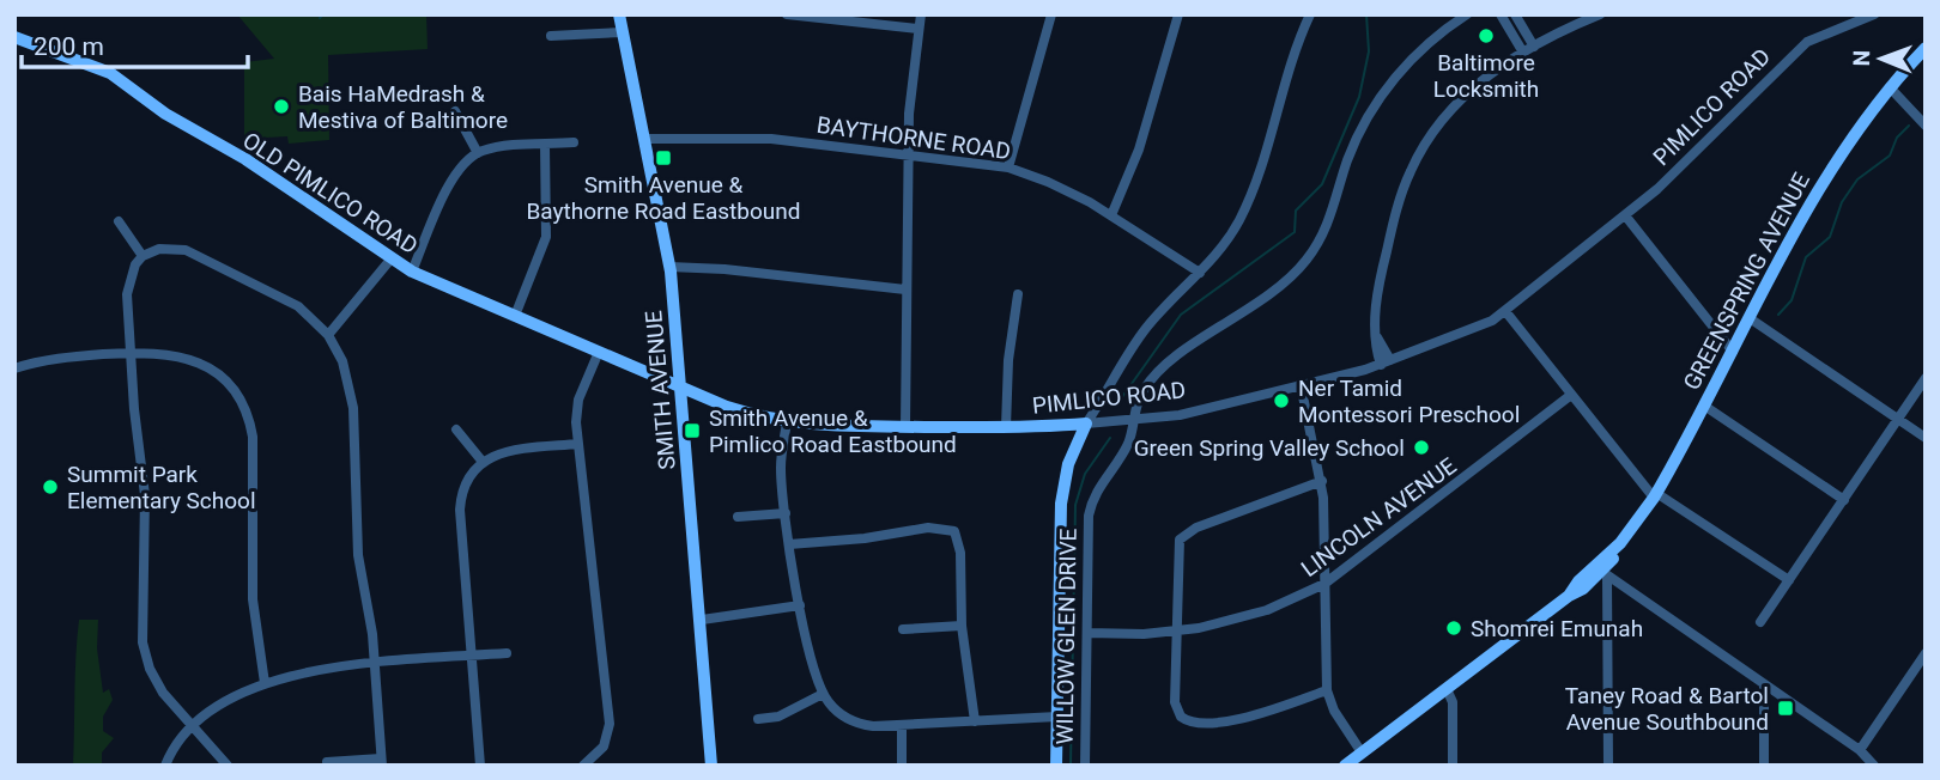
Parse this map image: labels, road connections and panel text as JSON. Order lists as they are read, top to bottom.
{
  "streets": {
    "main road": [
      "PIMLICO ROAD",
      "OLD PIMLICO ROAD",
      "GREENSPRING AVENUE",
      "SMITH AVENUE",
      "WILLOW GLEN DRIVE"
    ],
    "street": ["BAYTHORNE ROAD", "LINCOLN AVENUE"]
  },
  "crossings": [
    ["PIMLICO ROAD", "OLD PIMLICO ROAD"],
    ["PIMLICO ROAD", "SMITH AVENUE"],
    ["PIMLICO ROAD", "WILLOW GLEN DRIVE"],
    ["BAYTHORNE ROAD", "SMITH AVENUE"],
    ["OLD PIMLICO ROAD", "SMITH AVENUE"],
    ["LINCOLN AVENUE", "WILLOW GLEN DRIVE"]
  ],
  "places": {
    "other": [
      "Baltimore Locksmith",
      "Bais HaMedrash & Mestiva of Baltimore",
      "Ner Tamid Montessori Preschool",
      "Green Spring Valley School",
      "Summit Park Elementary School",
      "Shomrei Emunah"
    ],
    "transit": ["Smith Avenue & Baythorne Road Eastbound", "Smith Avenue & Pimlico Road Eastbound", "Taney Road & Bartol Avenue Southbound"]
  },
  "scale_bar": "200 m",
  "north": "left"
}
